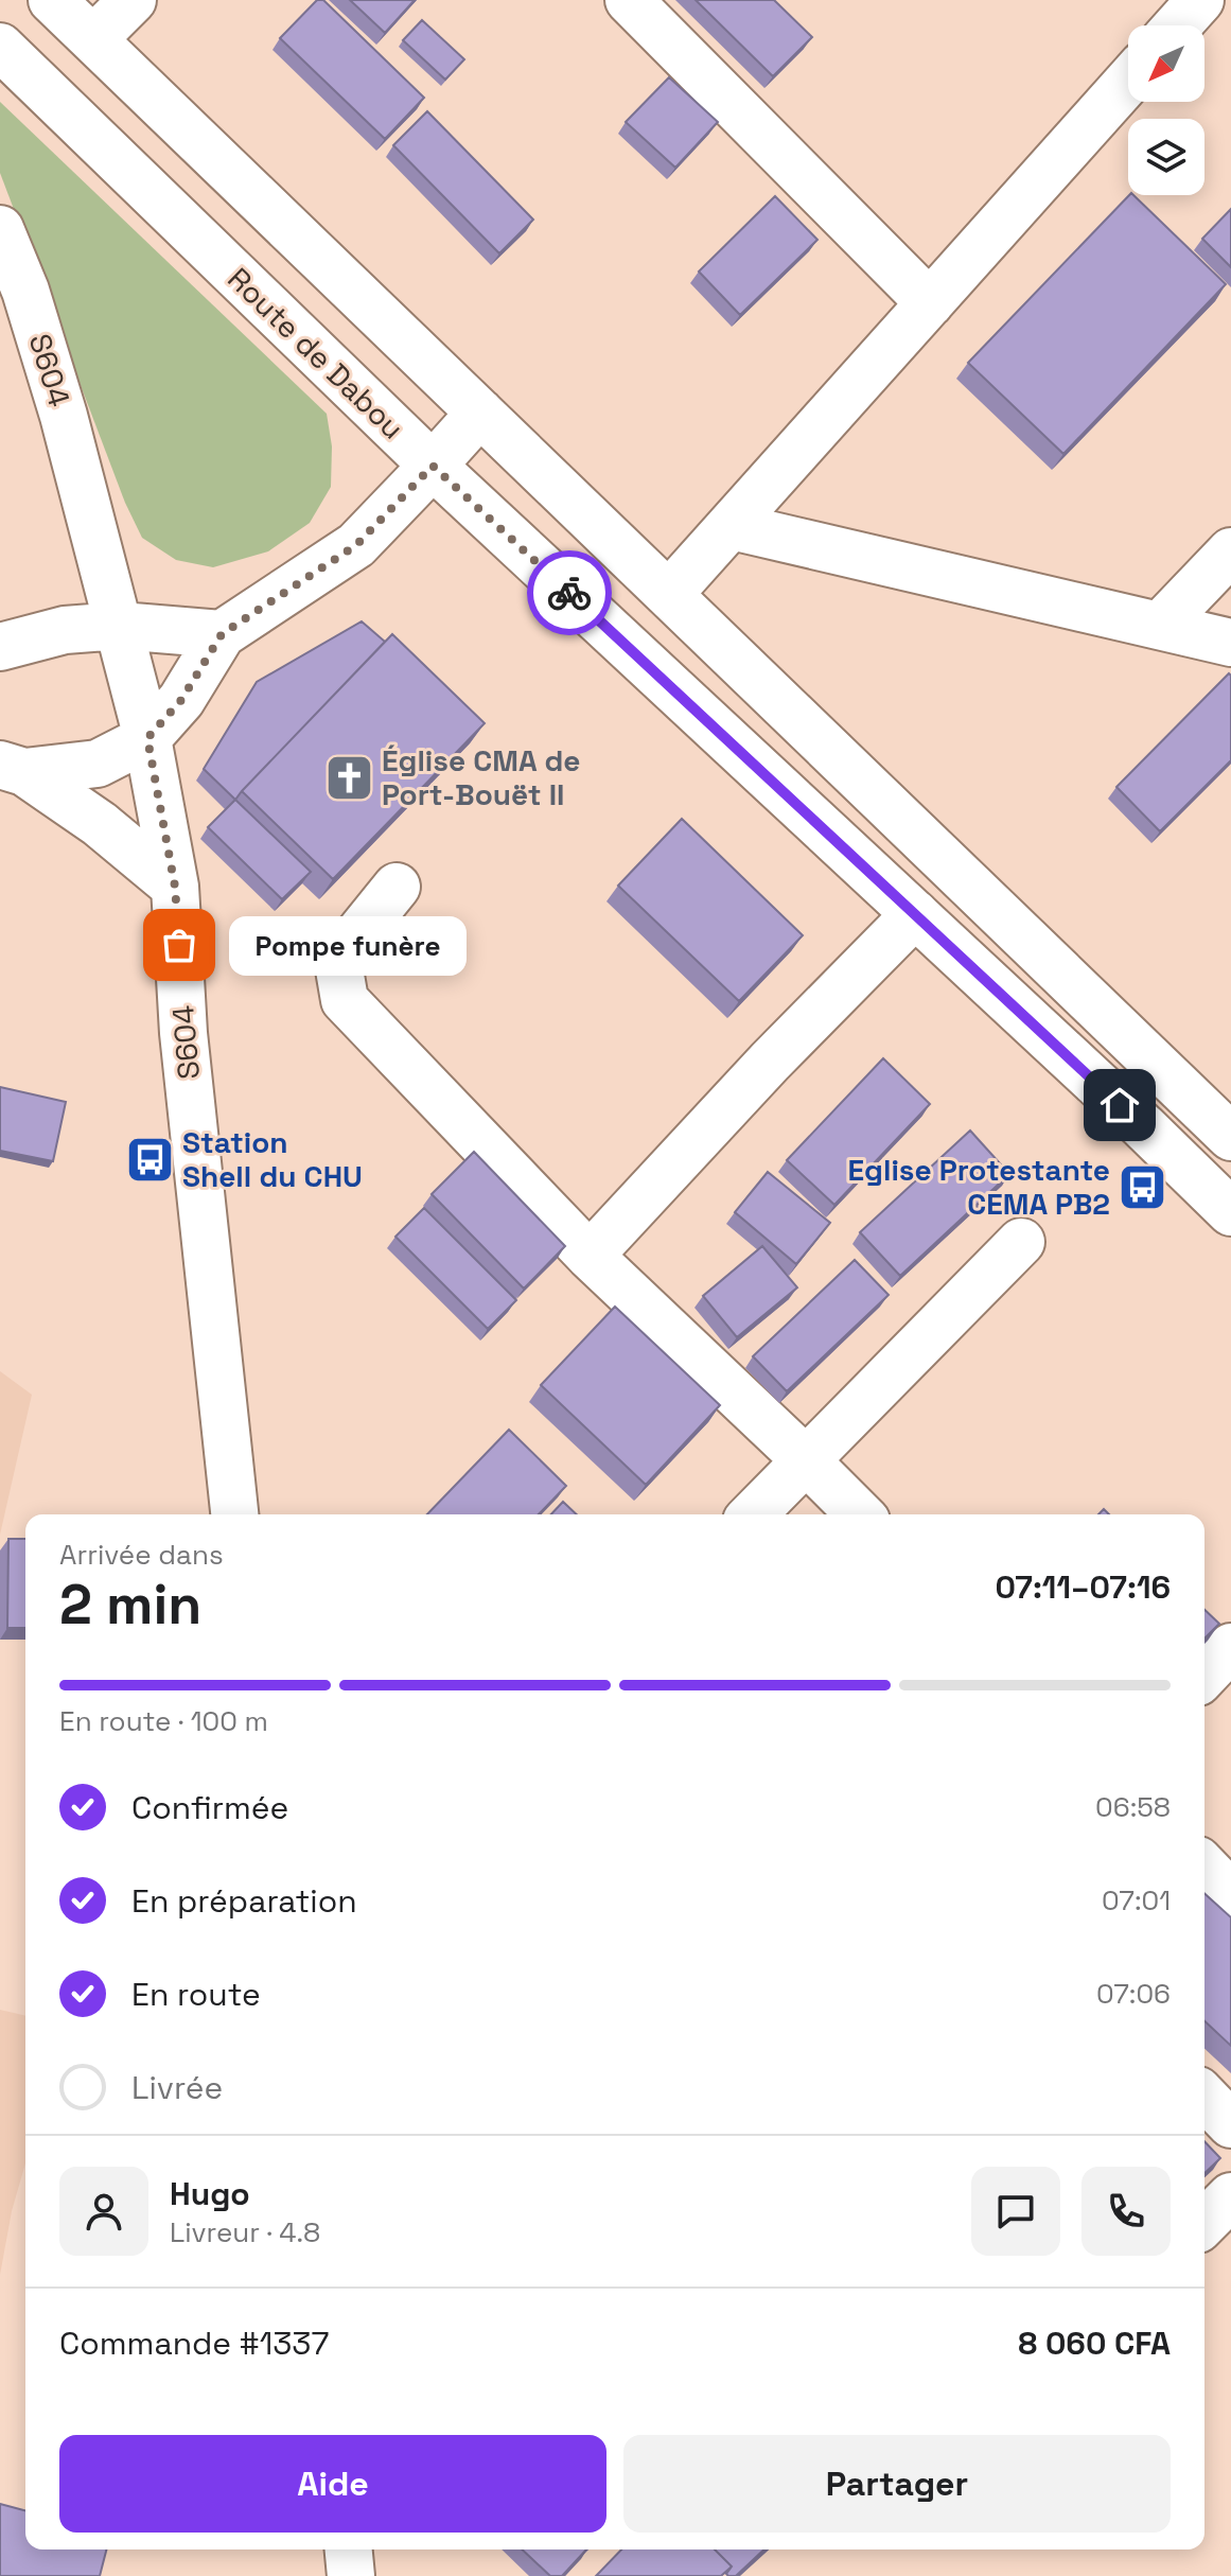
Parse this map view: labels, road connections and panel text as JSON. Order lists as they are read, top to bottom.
{
  "streets": {
    "street": ["Route de Dabou", "S604"]
  },
  "places": {
    "church": ["Église CMA de Port-Bouët II"],
    "other": ["Pompe funère"],
    "bus stop": ["Station Shell du CHU", "Eglise Protestante CEMA PB2"]
  },
  "north": "bottom left",
  "page": {
    "bubble": "Pompe funère",
    "heading": ["2 min", "Arrivée dans", "07:11–07:16"],
    "panel": [
      "Hugo",
      "Livreur · 4.8",
      "Commande #1337",
      "8 060 CFA"
    ],
    "bar": "En route · 100 m",
    "list": [
      ["Confirmée", "06:58"],
      ["En préparation", "07:01"],
      ["En route", "07:06"],
      "Livrée"
    ],
    "buttons": ["Aide", "Partager"]
  }
}
